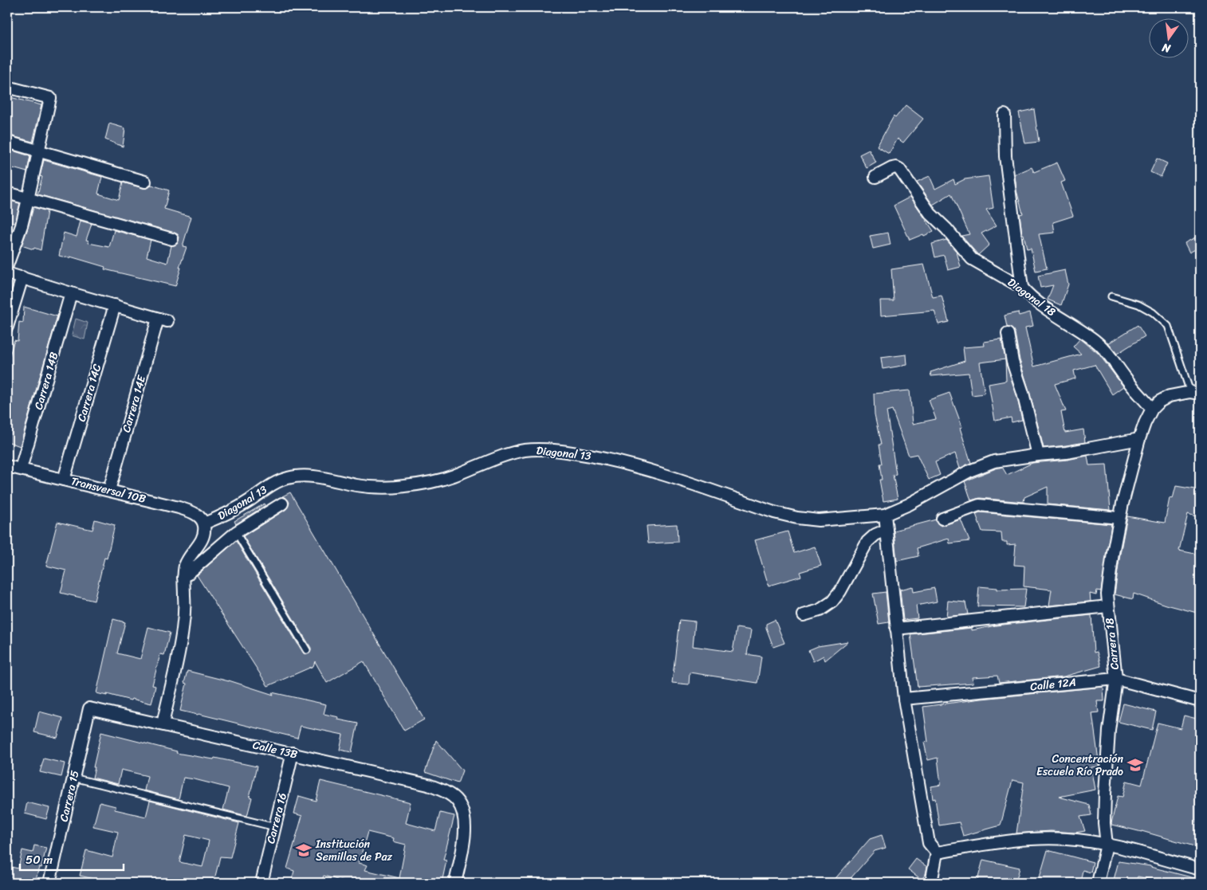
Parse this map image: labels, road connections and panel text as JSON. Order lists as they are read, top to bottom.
{
  "streets": {
    "street": [
      "Diagonal 18",
      "Carrera 14B",
      "Carrera 14C",
      "Carrera 14E",
      "Diagonal 13",
      "Transversal 10B",
      "Carrera 18",
      "Calle 12A",
      "Calle 13B",
      "Carrera 15",
      "Carrera 16"
    ]
  },
  "crossings": [
    ["Diagonal 18", "Carrera 18"],
    ["Carrera 14B", "Transversal 10B"],
    ["Carrera 14C", "Carrera 14E"],
    ["Carrera 14C", "Transversal 10B"],
    ["Carrera 14E", "Transversal 10B"],
    ["Diagonal 13", "Transversal 10B"],
    ["Diagonal 13", "Carrera 18"],
    ["Carrera 18", "Calle 12A"],
    ["Calle 13B", "Carrera 15"],
    ["Calle 13B", "Carrera 16"]
  ],
  "places": {
    "school or university": ["Concentración Escuela Río Prado", "Institución Semillas de Paz"]
  },
  "scale_bar": "50 m",
  "north": "bottom"
}
